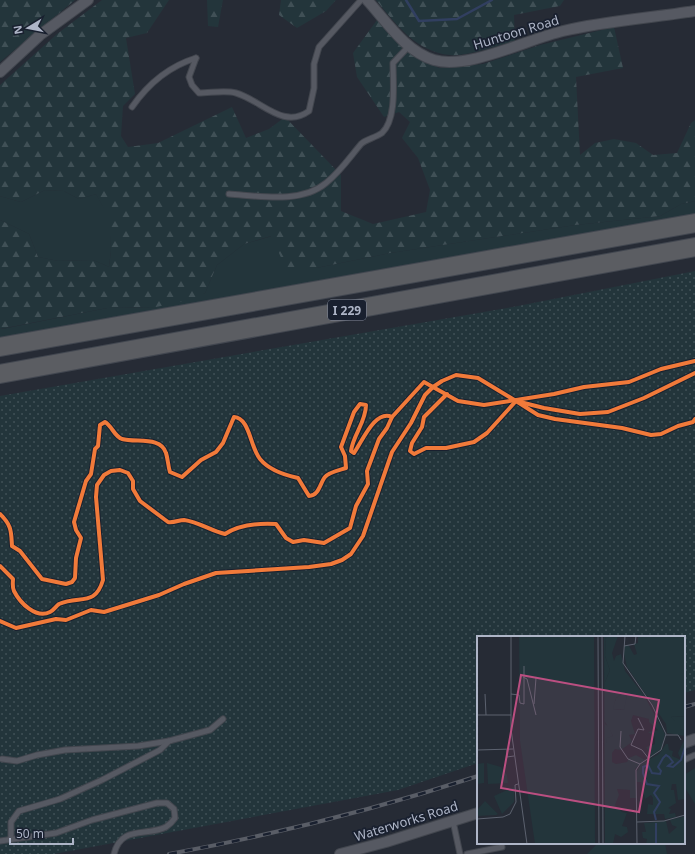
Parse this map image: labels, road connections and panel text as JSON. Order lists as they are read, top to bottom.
{
  "streets": {
    "highway": ["I 229"],
    "street": ["Huntoon Road", "Waterworks Road"]
  },
  "scale_bar": "50 m",
  "north": "left"
}
